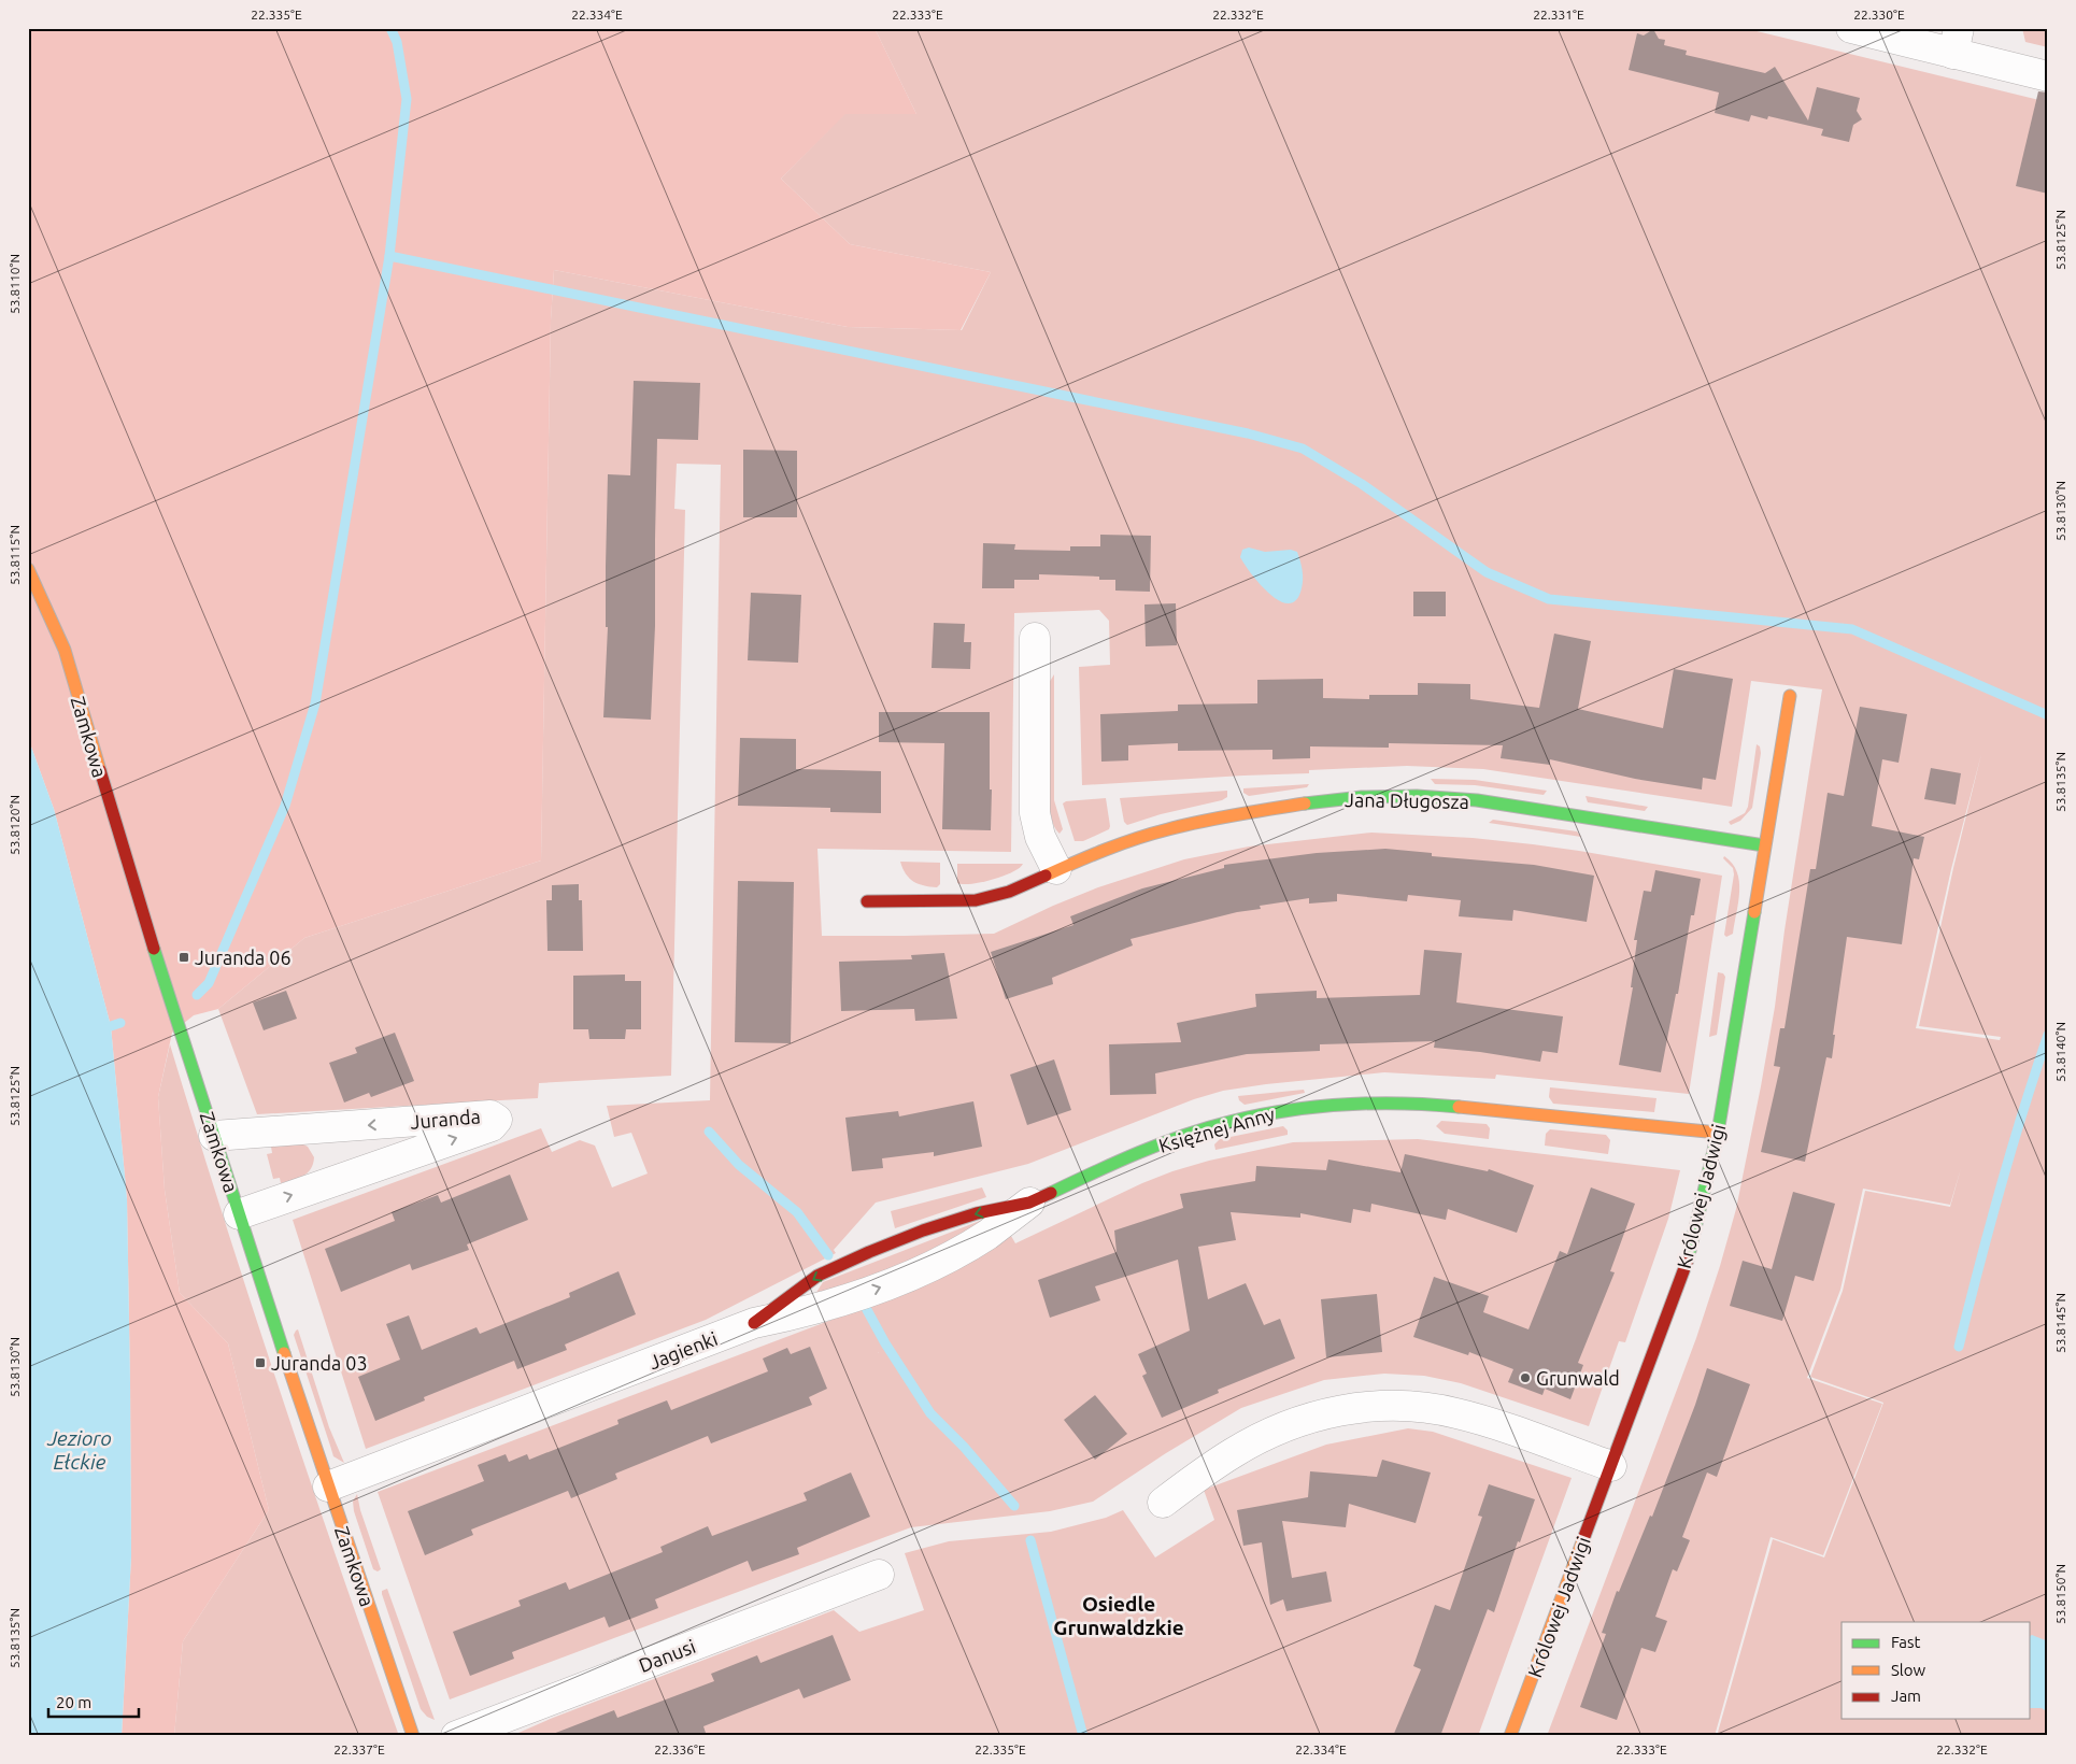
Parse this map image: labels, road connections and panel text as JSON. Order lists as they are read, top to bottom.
{
  "streets": {
    "street": [
      "Zamkowa",
      "Jana Długosza",
      "Juranda",
      "Księżnej Anny",
      "Królowej Jadwigi",
      "Jagienki",
      "Danusi"
    ]
  },
  "crossings": [
    ["Zamkowa", "Juranda"],
    ["Zamkowa", "Jagienki"],
    ["Jana Długosza", "Królowej Jadwigi"],
    ["Księżnej Anny", "Królowej Jadwigi"],
    ["Księżnej Anny", "Jagienki"]
  ],
  "districts": ["Osiedle Grunwaldzkie"],
  "water": ["Jezioro Ełckie"],
  "places": {
    "transit": ["Juranda 06", "Juranda 03"],
    "other": ["Grunwald"]
  },
  "legend": ["Fast", "Slow", "Jam"],
  "scale_bar": "20 m",
  "coordinates": [
    "22.335°E",
    "22.334°E",
    "22.333°E",
    "22.332°E",
    "22.331°E",
    "22.330°E",
    "53.8125°N",
    "53.8110°N",
    "53.8130°N",
    "53.8115°N",
    "53.8135°N",
    "53.8120°N",
    "53.8140°N",
    "53.8145°N",
    "53.8150°N",
    "22.337°E",
    "22.336°E"
  ]
}
